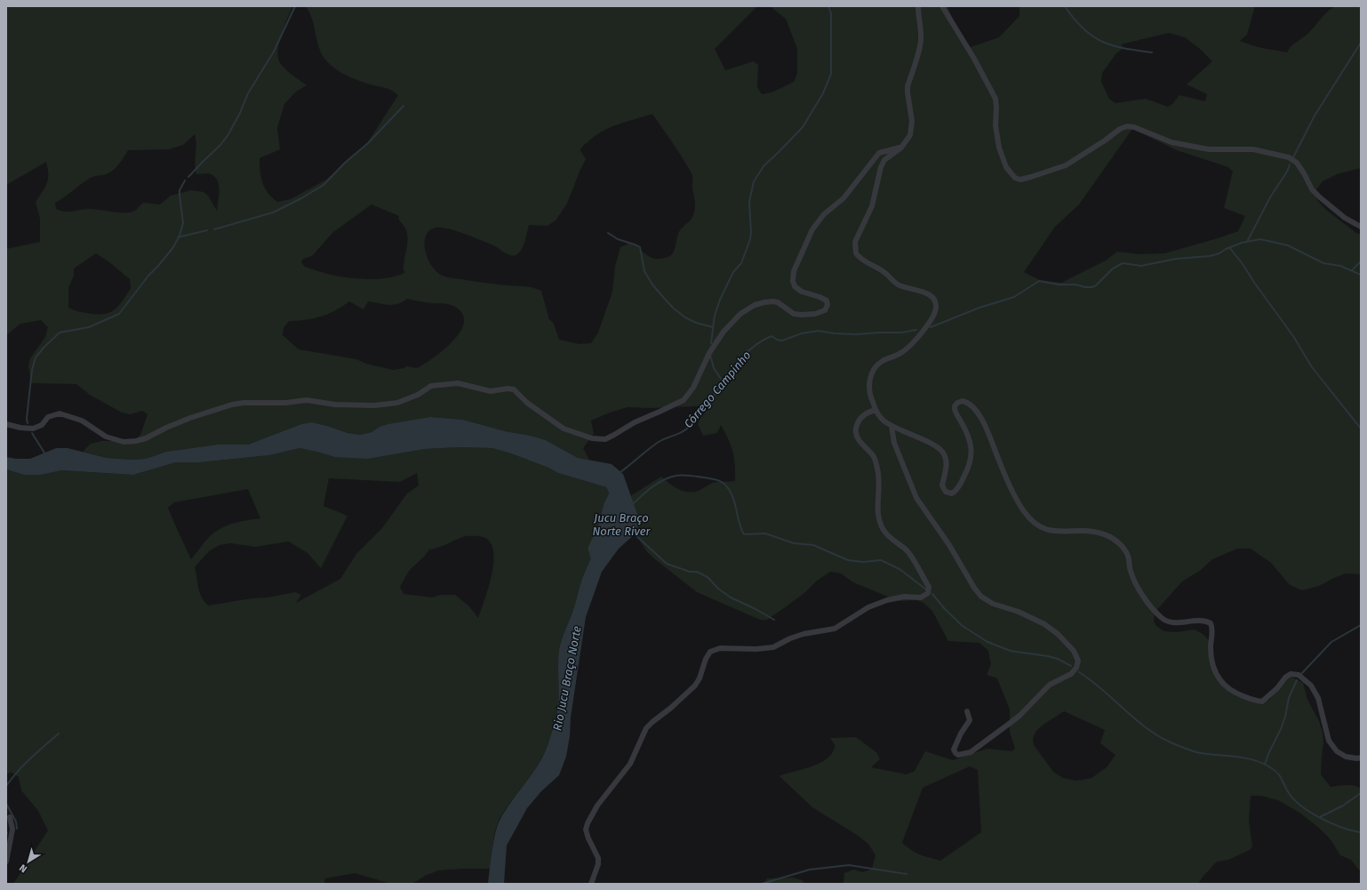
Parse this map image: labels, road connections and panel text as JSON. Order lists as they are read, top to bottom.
{
  "water": ["Córrego Campinho", "Jucu Braço Norte River", "Rio Jucu Braço Norte"],
  "north": "bottom left"
}
